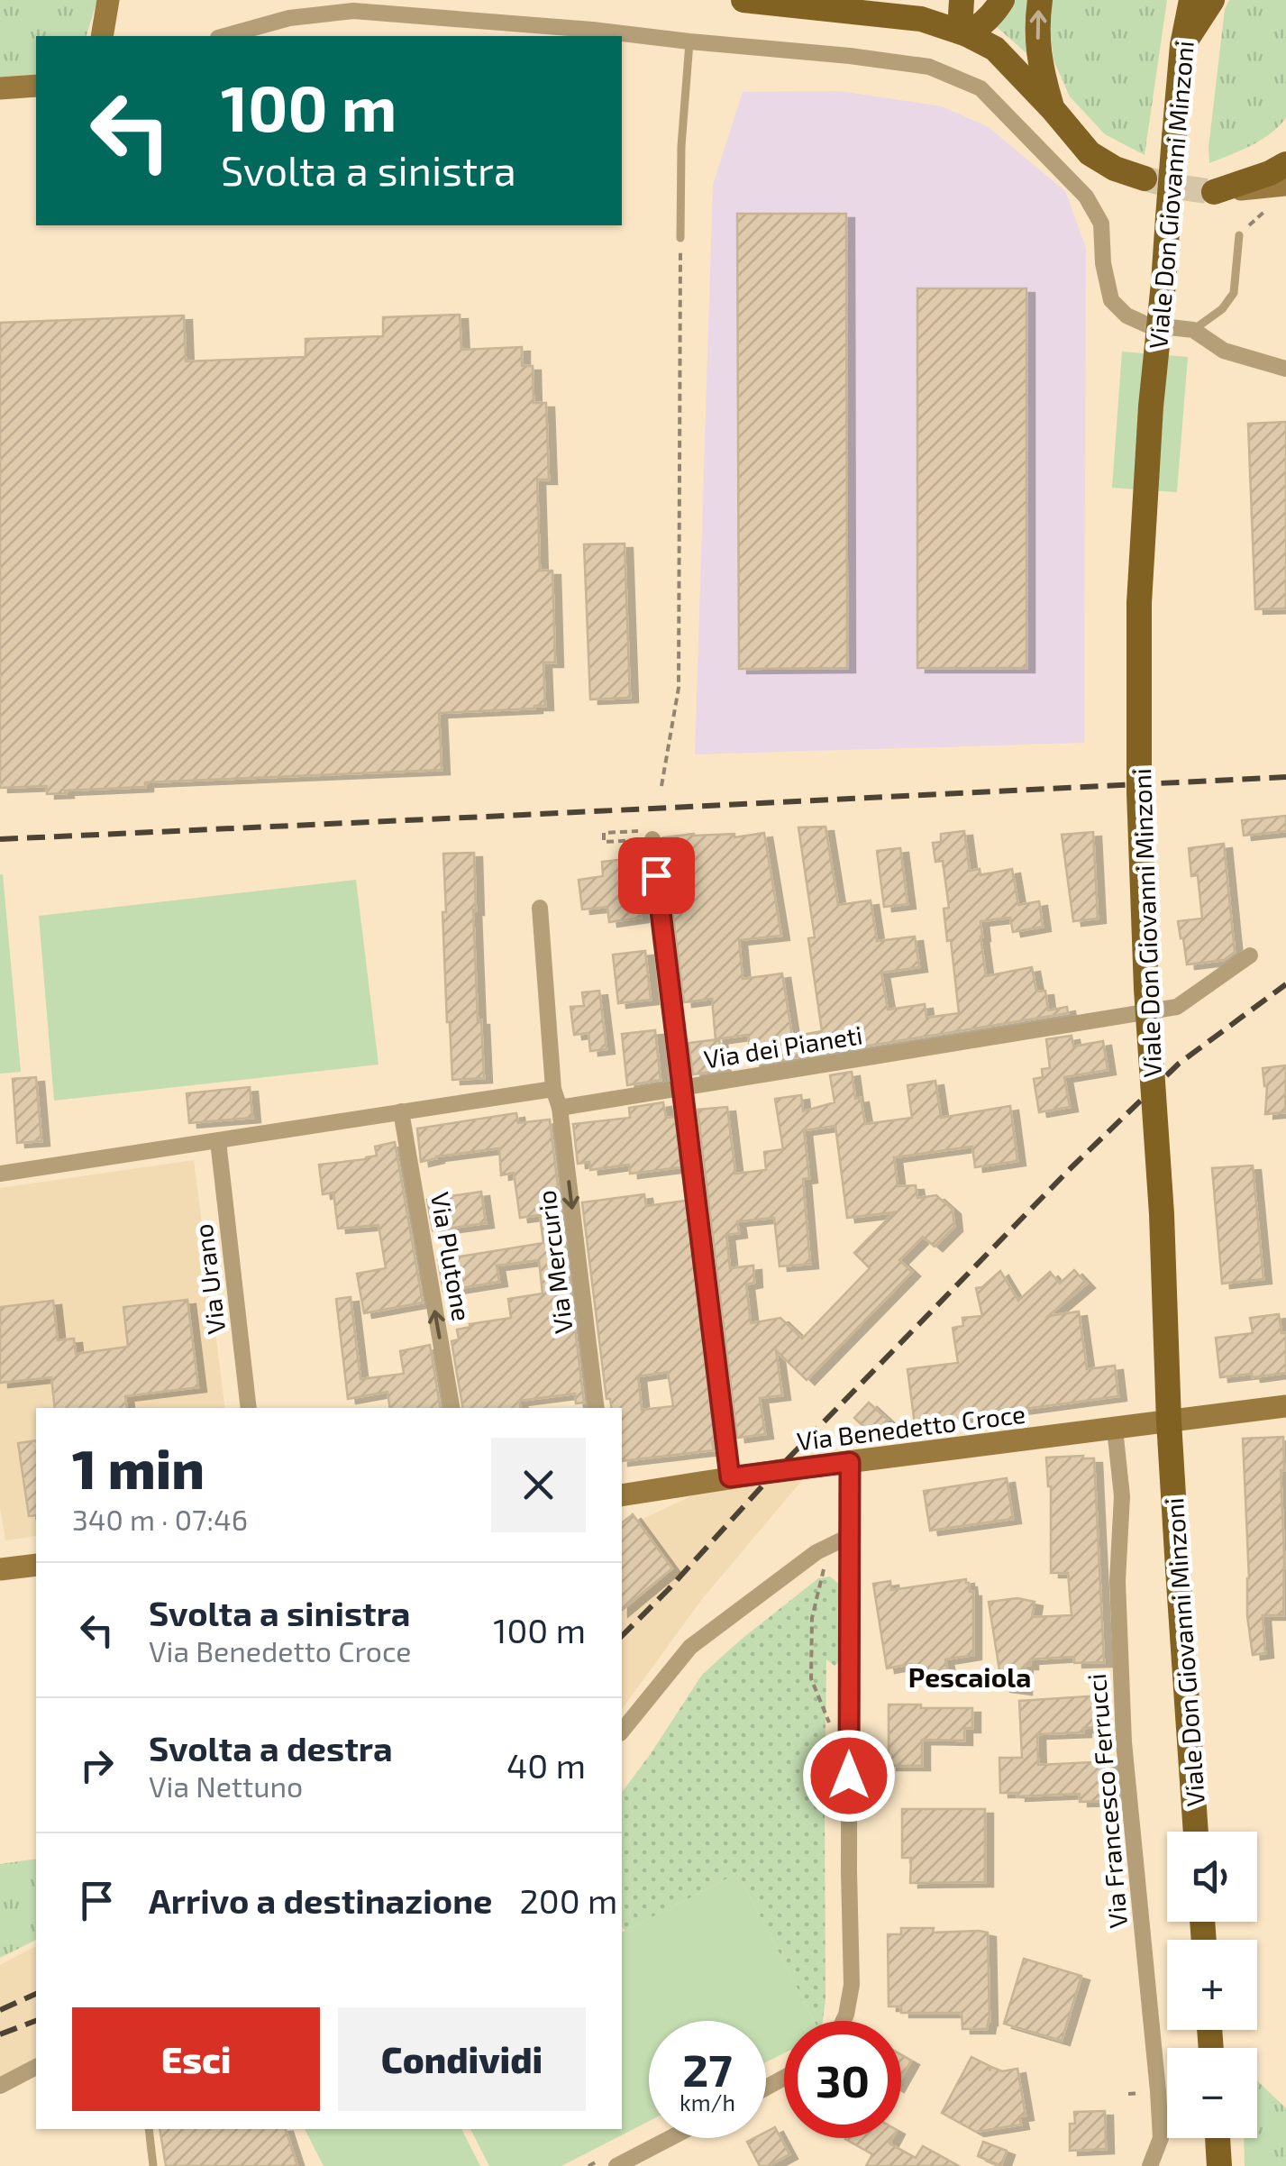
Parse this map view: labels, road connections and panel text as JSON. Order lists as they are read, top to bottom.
{
  "streets": {
    "main road": ["Viale Don Giovanni Minzoni", "Via Benedetto Croce"],
    "street": [
      "Via dei Pianeti",
      "Via Plutone",
      "Via Mercurio",
      "Via Urano",
      "Via Francesco Ferrucci"
    ]
  },
  "crossings": [
    ["Via dei Pianeti", "Via Mercurio"],
    ["Via Benedetto Croce", "Via Francesco Ferrucci"]
  ],
  "one_way": ["Via Plutone"],
  "districts": ["Pescaiola"],
  "page": {
    "turn": ["100 m", "Svolta a sinistra"],
    "heading": ["1 min", "340 m · 07:46"],
    "list": [
      {
        "name": "Svolta a sinistra",
        "note": "Via Benedetto Croce",
        "value": "100 m"
      },
      {
        "name": "Svolta a destra",
        "note": "Via Nettuno",
        "value": "40 m"
      },
      {
        "name": "Arrivo a destinazione",
        "value": "200 m"
      }
    ],
    "map_buttons": ["+", "−"],
    "buttons": ["Esci", "Condividi"],
    "speed": "27 km/h",
    "limit": "30"
  }
}
